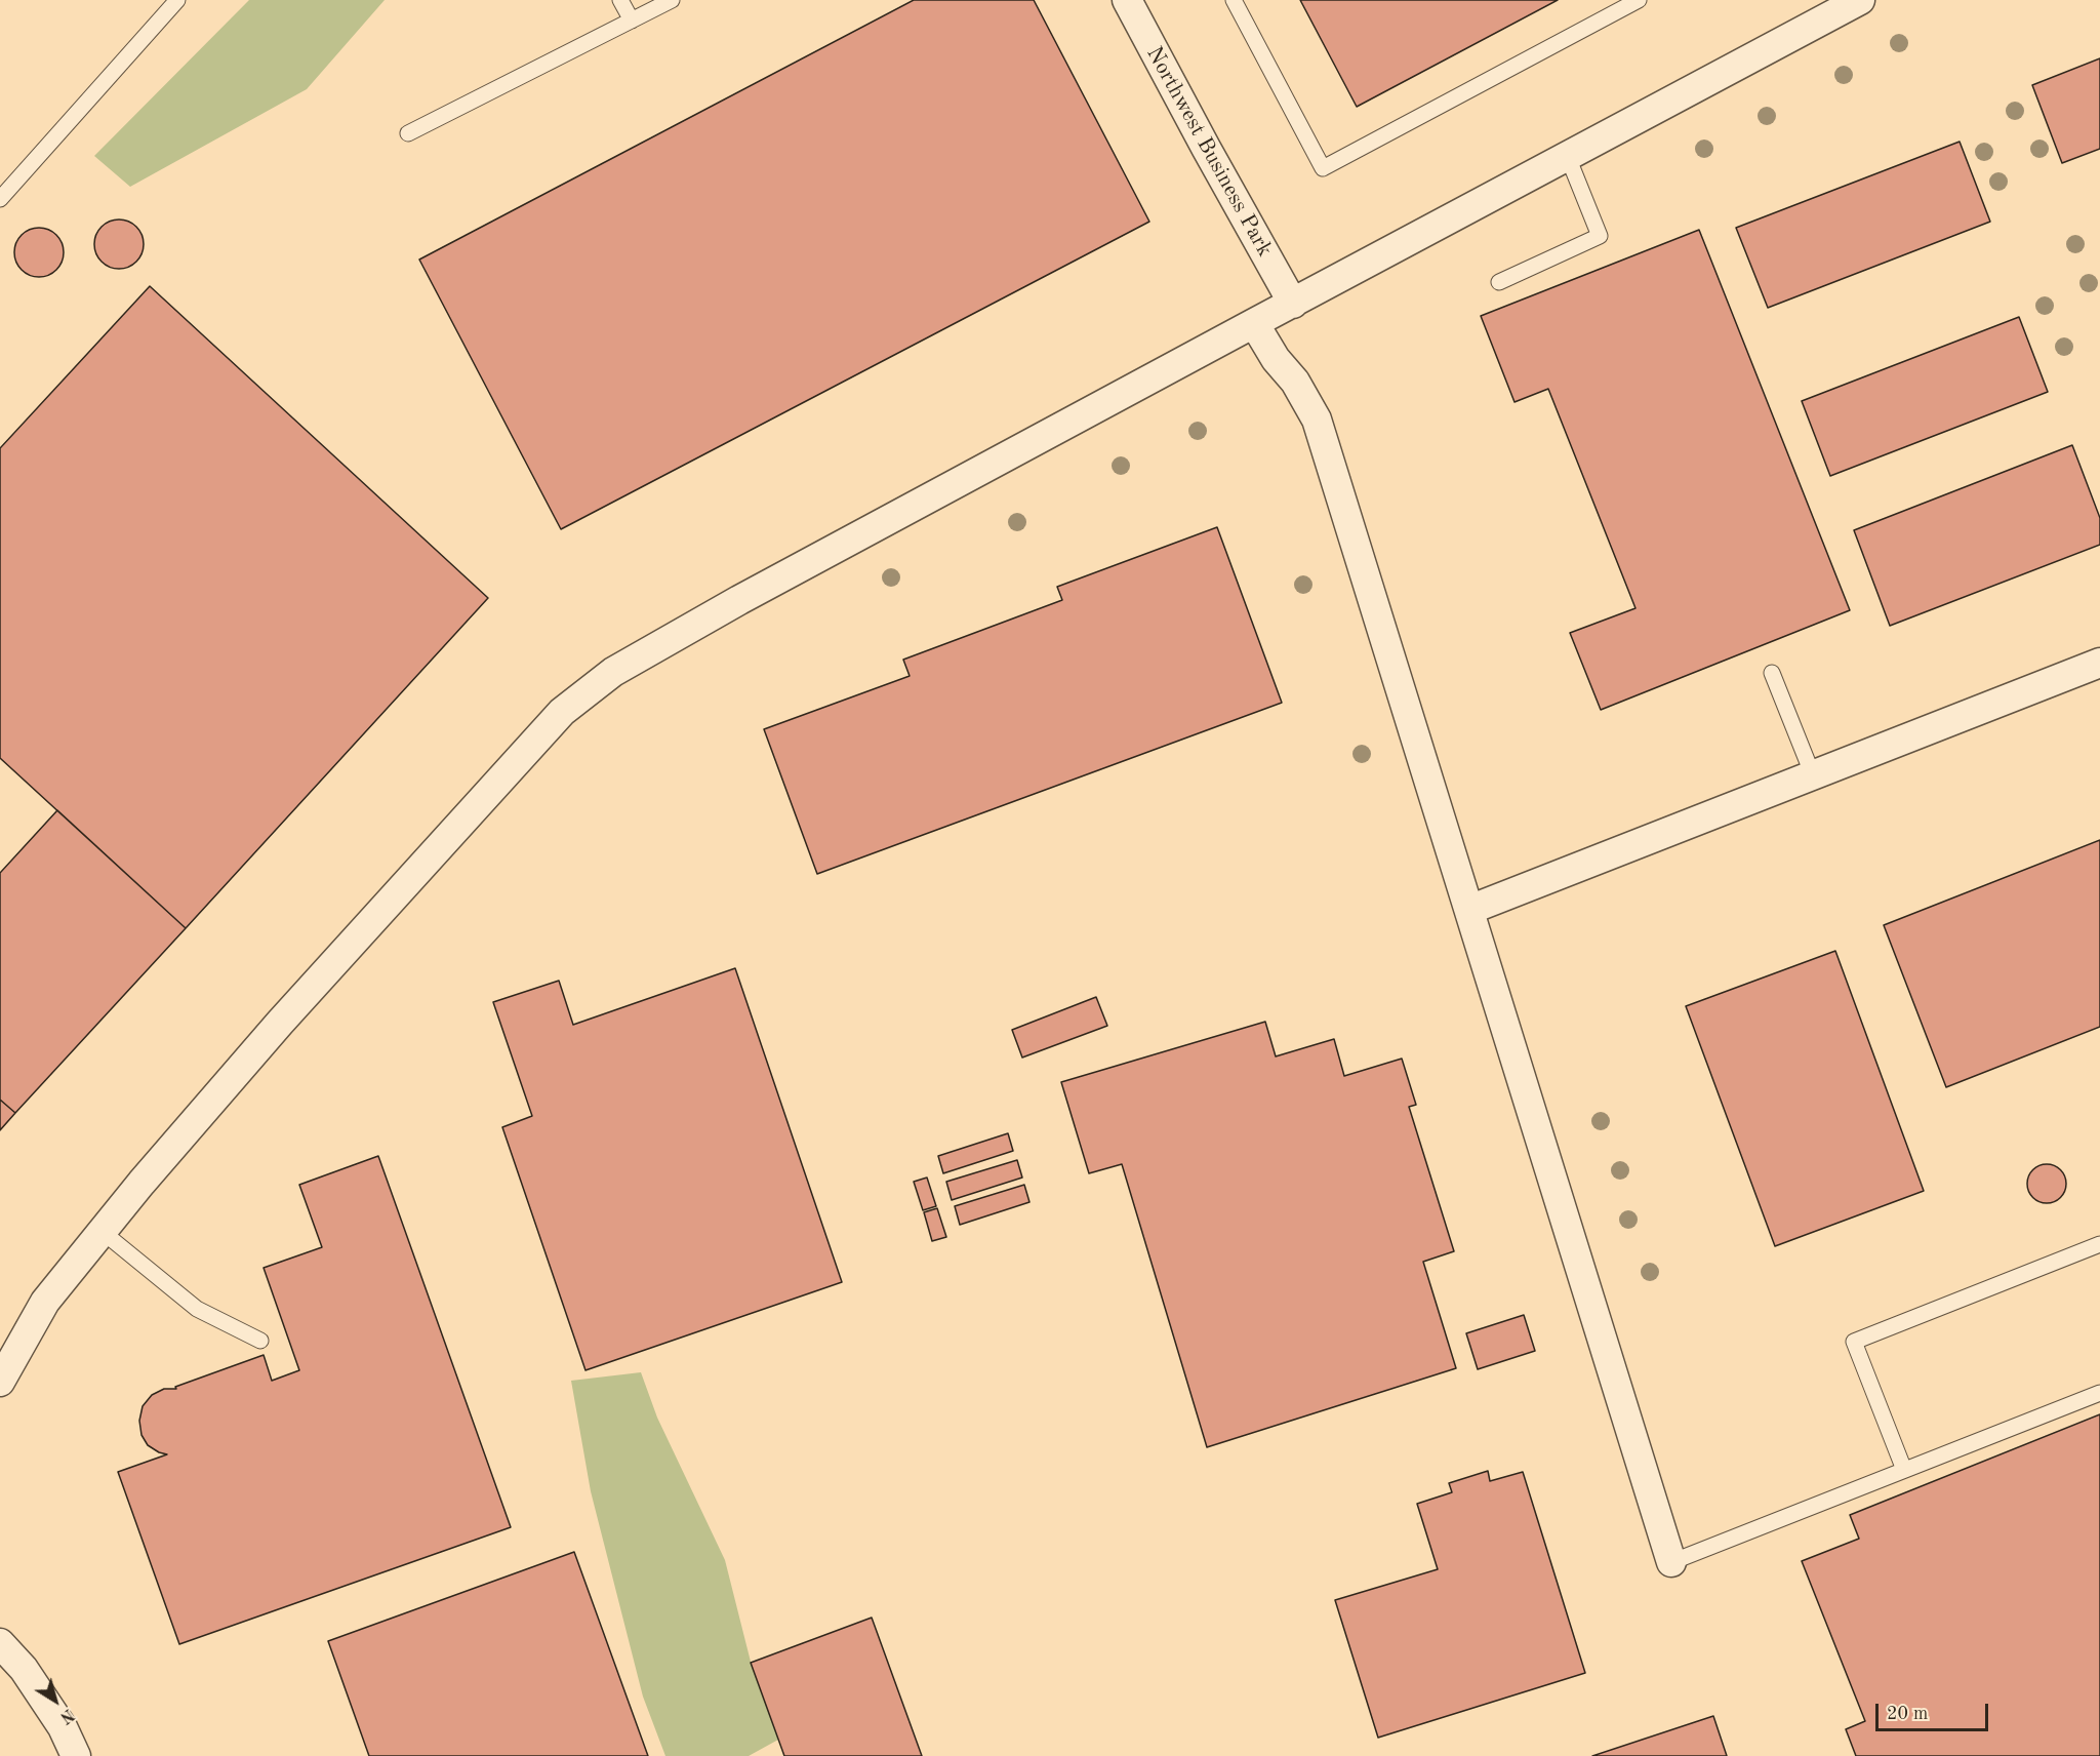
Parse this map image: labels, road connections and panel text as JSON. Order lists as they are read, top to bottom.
{
  "streets": {
    "street": ["Northwest Business Park"]
  },
  "scale_bar": "20 m",
  "north": "bottom right"
}
